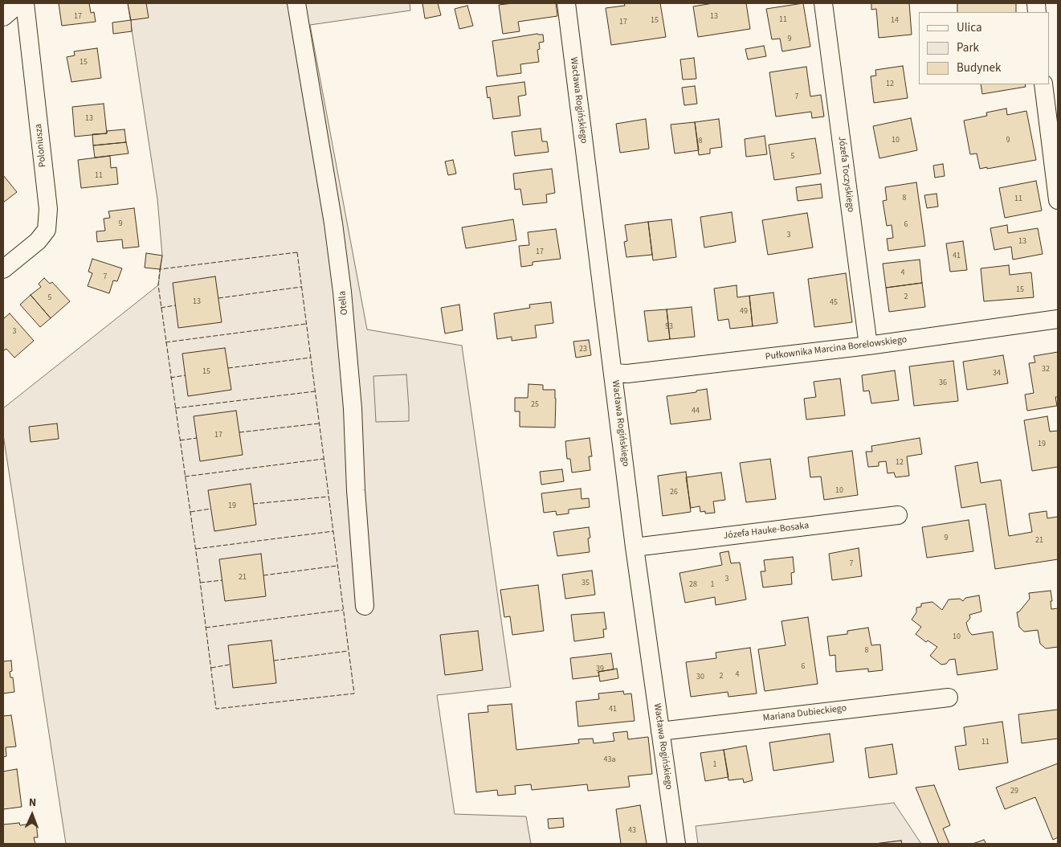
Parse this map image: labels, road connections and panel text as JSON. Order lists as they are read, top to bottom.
{
  "streets": {
    "street": [
      "Wacława Rogińskiego",
      "Poloniusza",
      "Józefa Toczyskiego",
      "Otella",
      "Pułkownika Marcina Borelowskiego",
      "Józefa Hauke-Bosaka",
      "Mariana Dubieckiego"
    ]
  },
  "crossings": [
    ["Wacława Rogińskiego", "Pułkownika Marcina Borelowskiego"],
    ["Wacława Rogińskiego", "Józefa Hauke-Bosaka"],
    ["Wacława Rogińskiego", "Mariana Dubieckiego"],
    ["Józefa Toczyskiego", "Pułkownika Marcina Borelowskiego"]
  ],
  "house_numbers": [
    "17",
    "13",
    "11",
    "15",
    "14",
    "17",
    "9",
    "15",
    "12",
    "7",
    "13",
    "10",
    "9",
    "8",
    "5",
    "11",
    "8",
    "11",
    "9",
    "6",
    "3",
    "13",
    "17",
    "41",
    "4",
    "7",
    "15",
    "2",
    "5",
    "13",
    "45",
    "49",
    "53",
    "3",
    "23",
    "32",
    "15",
    "34",
    "36",
    "25",
    "44",
    "17",
    "19",
    "12",
    "10",
    "26",
    "19",
    "9",
    "21",
    "7",
    "21",
    "3",
    "35",
    "28",
    "1",
    "10",
    "8",
    "6",
    "39",
    "4",
    "2",
    "30",
    "41",
    "11",
    "43a",
    "1",
    "29",
    "43"
  ],
  "legend": ["Ulica", "Park", "Budynek"],
  "north": "top"
}
